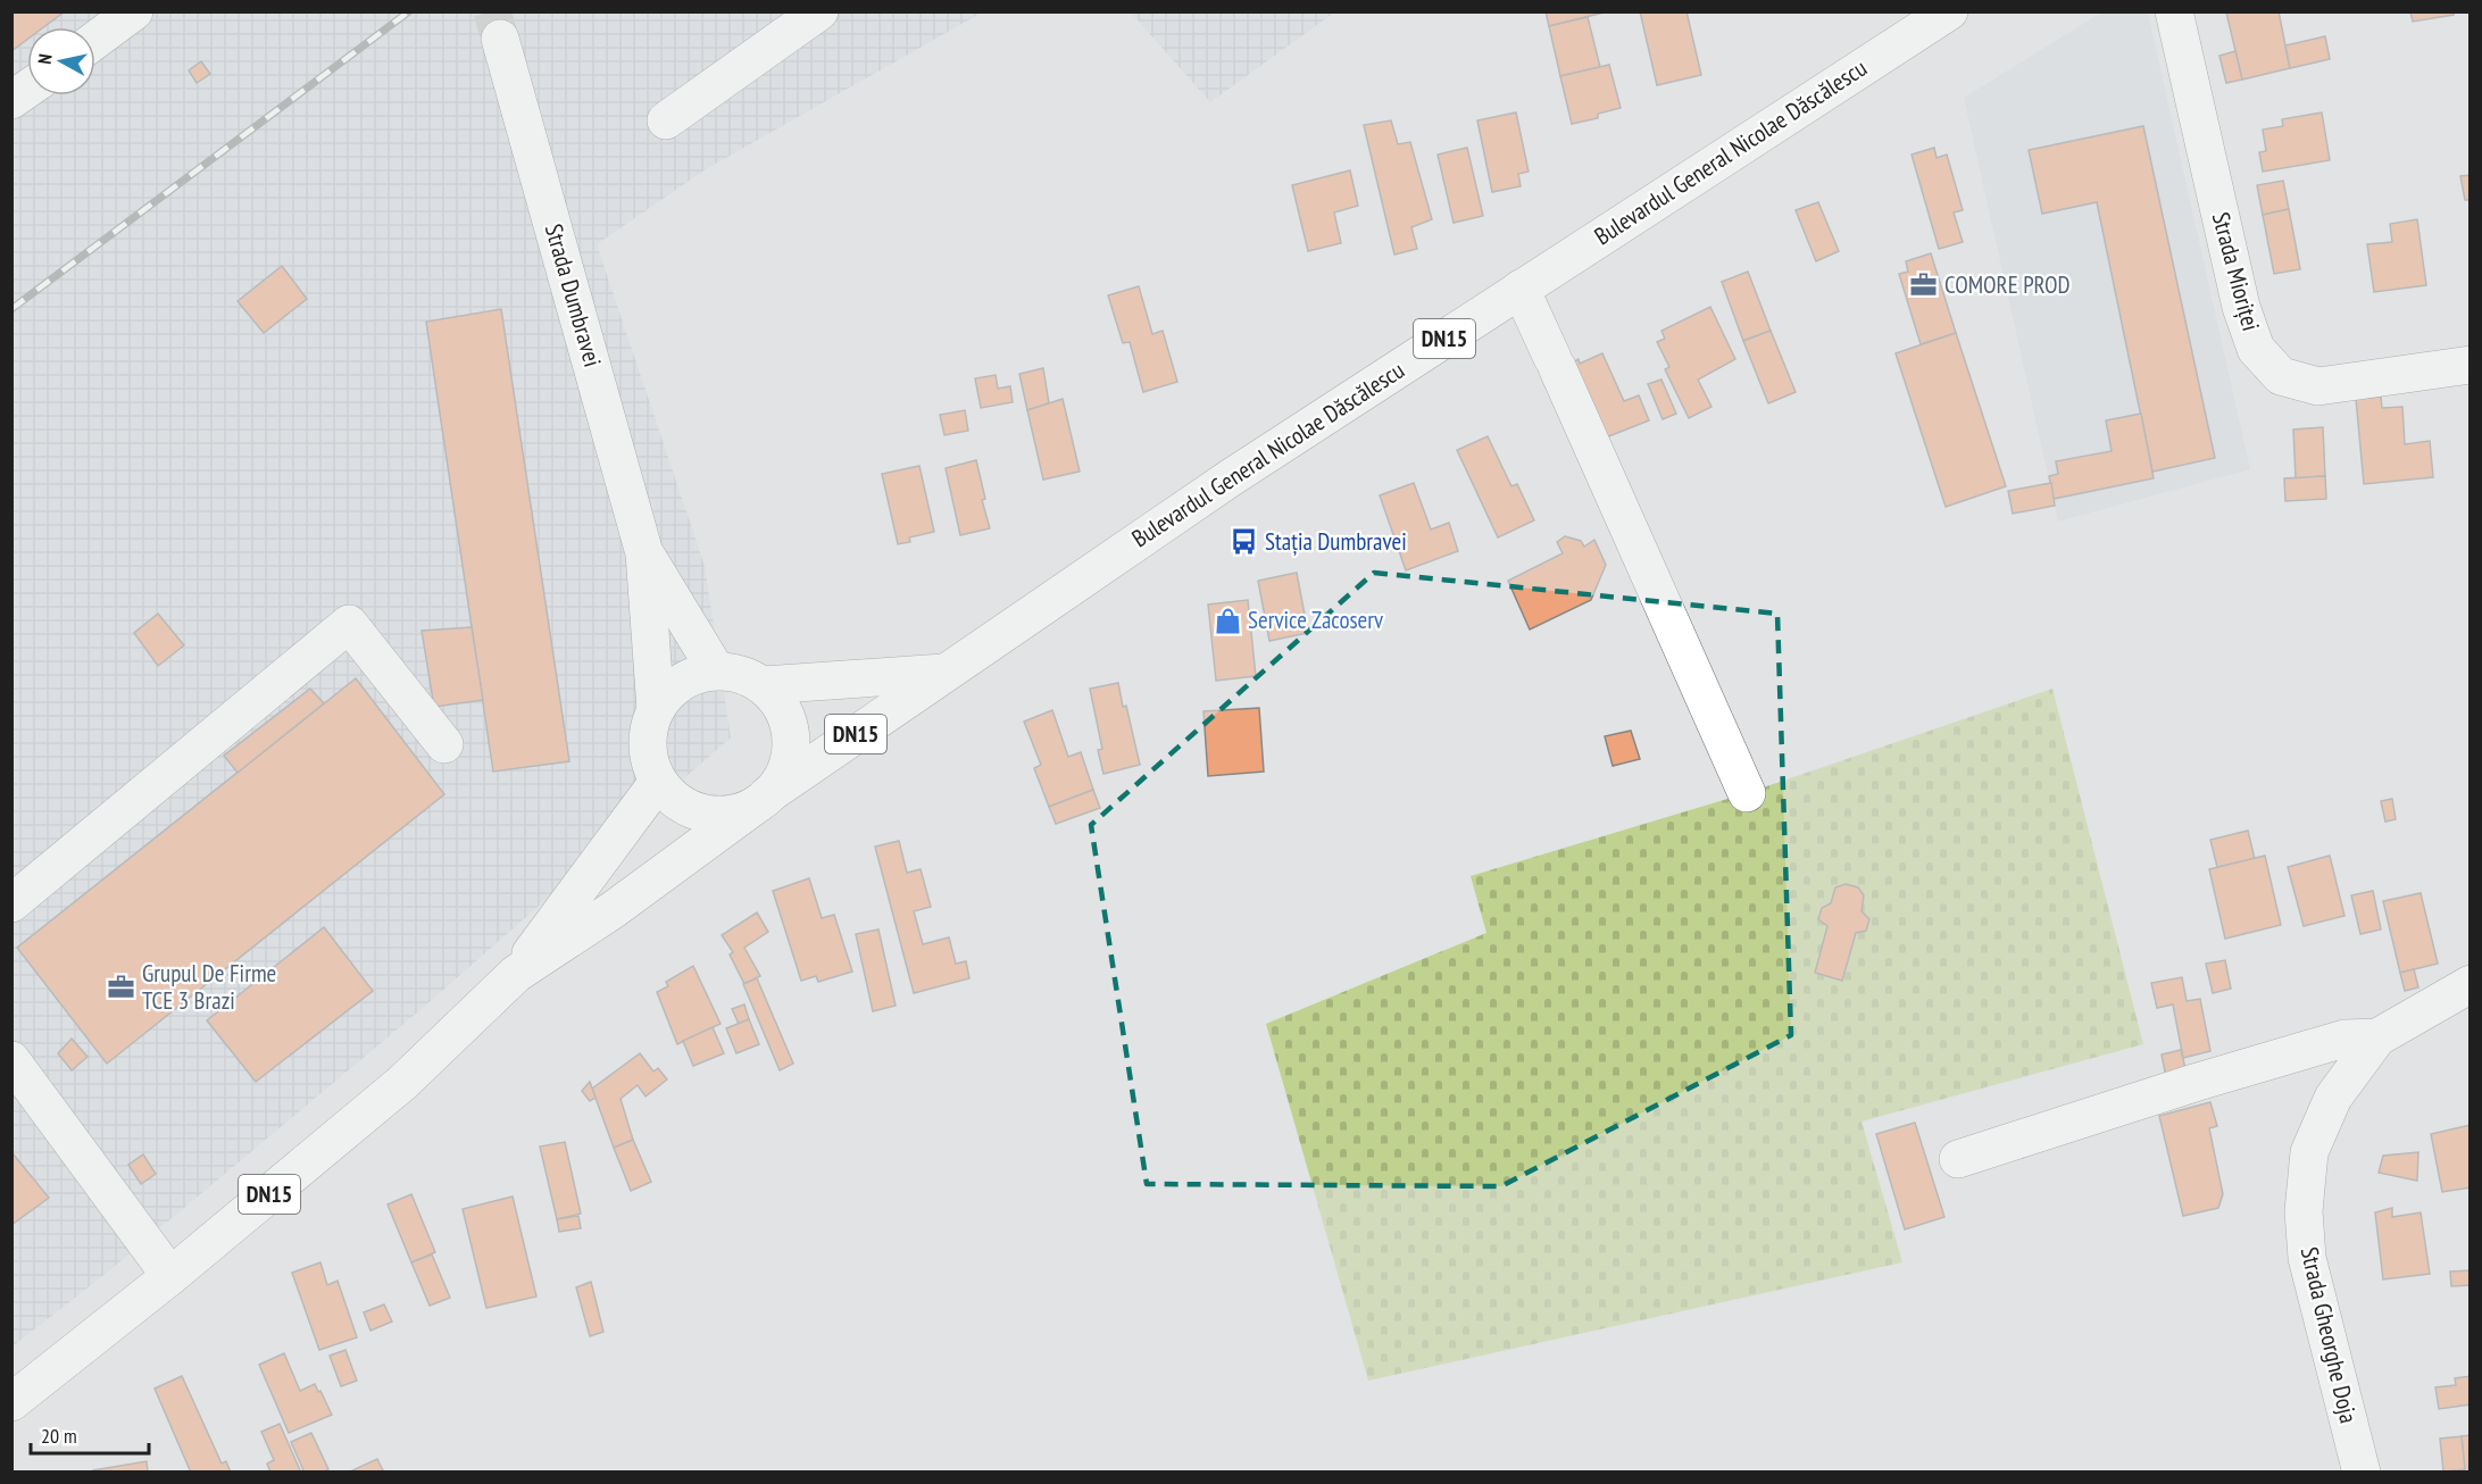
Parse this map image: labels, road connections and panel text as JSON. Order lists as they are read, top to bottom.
{
  "streets": {
    "main road": [
      "Bulevardul General Nicolae Dăscălescu",
      "Strada Mioriței",
      "Strada Dumbravei",
      "DN15",
      "Strada Gheorghe Doja"
    ]
  },
  "places": {
    "office": ["COMORE PROD", "Grupul De Firme TCE 3 Brazi"],
    "bus stop": ["Stația Dumbravei"],
    "shop": ["Service Zacoserv"]
  },
  "scale_bar": "20 m",
  "north": "left"
}
